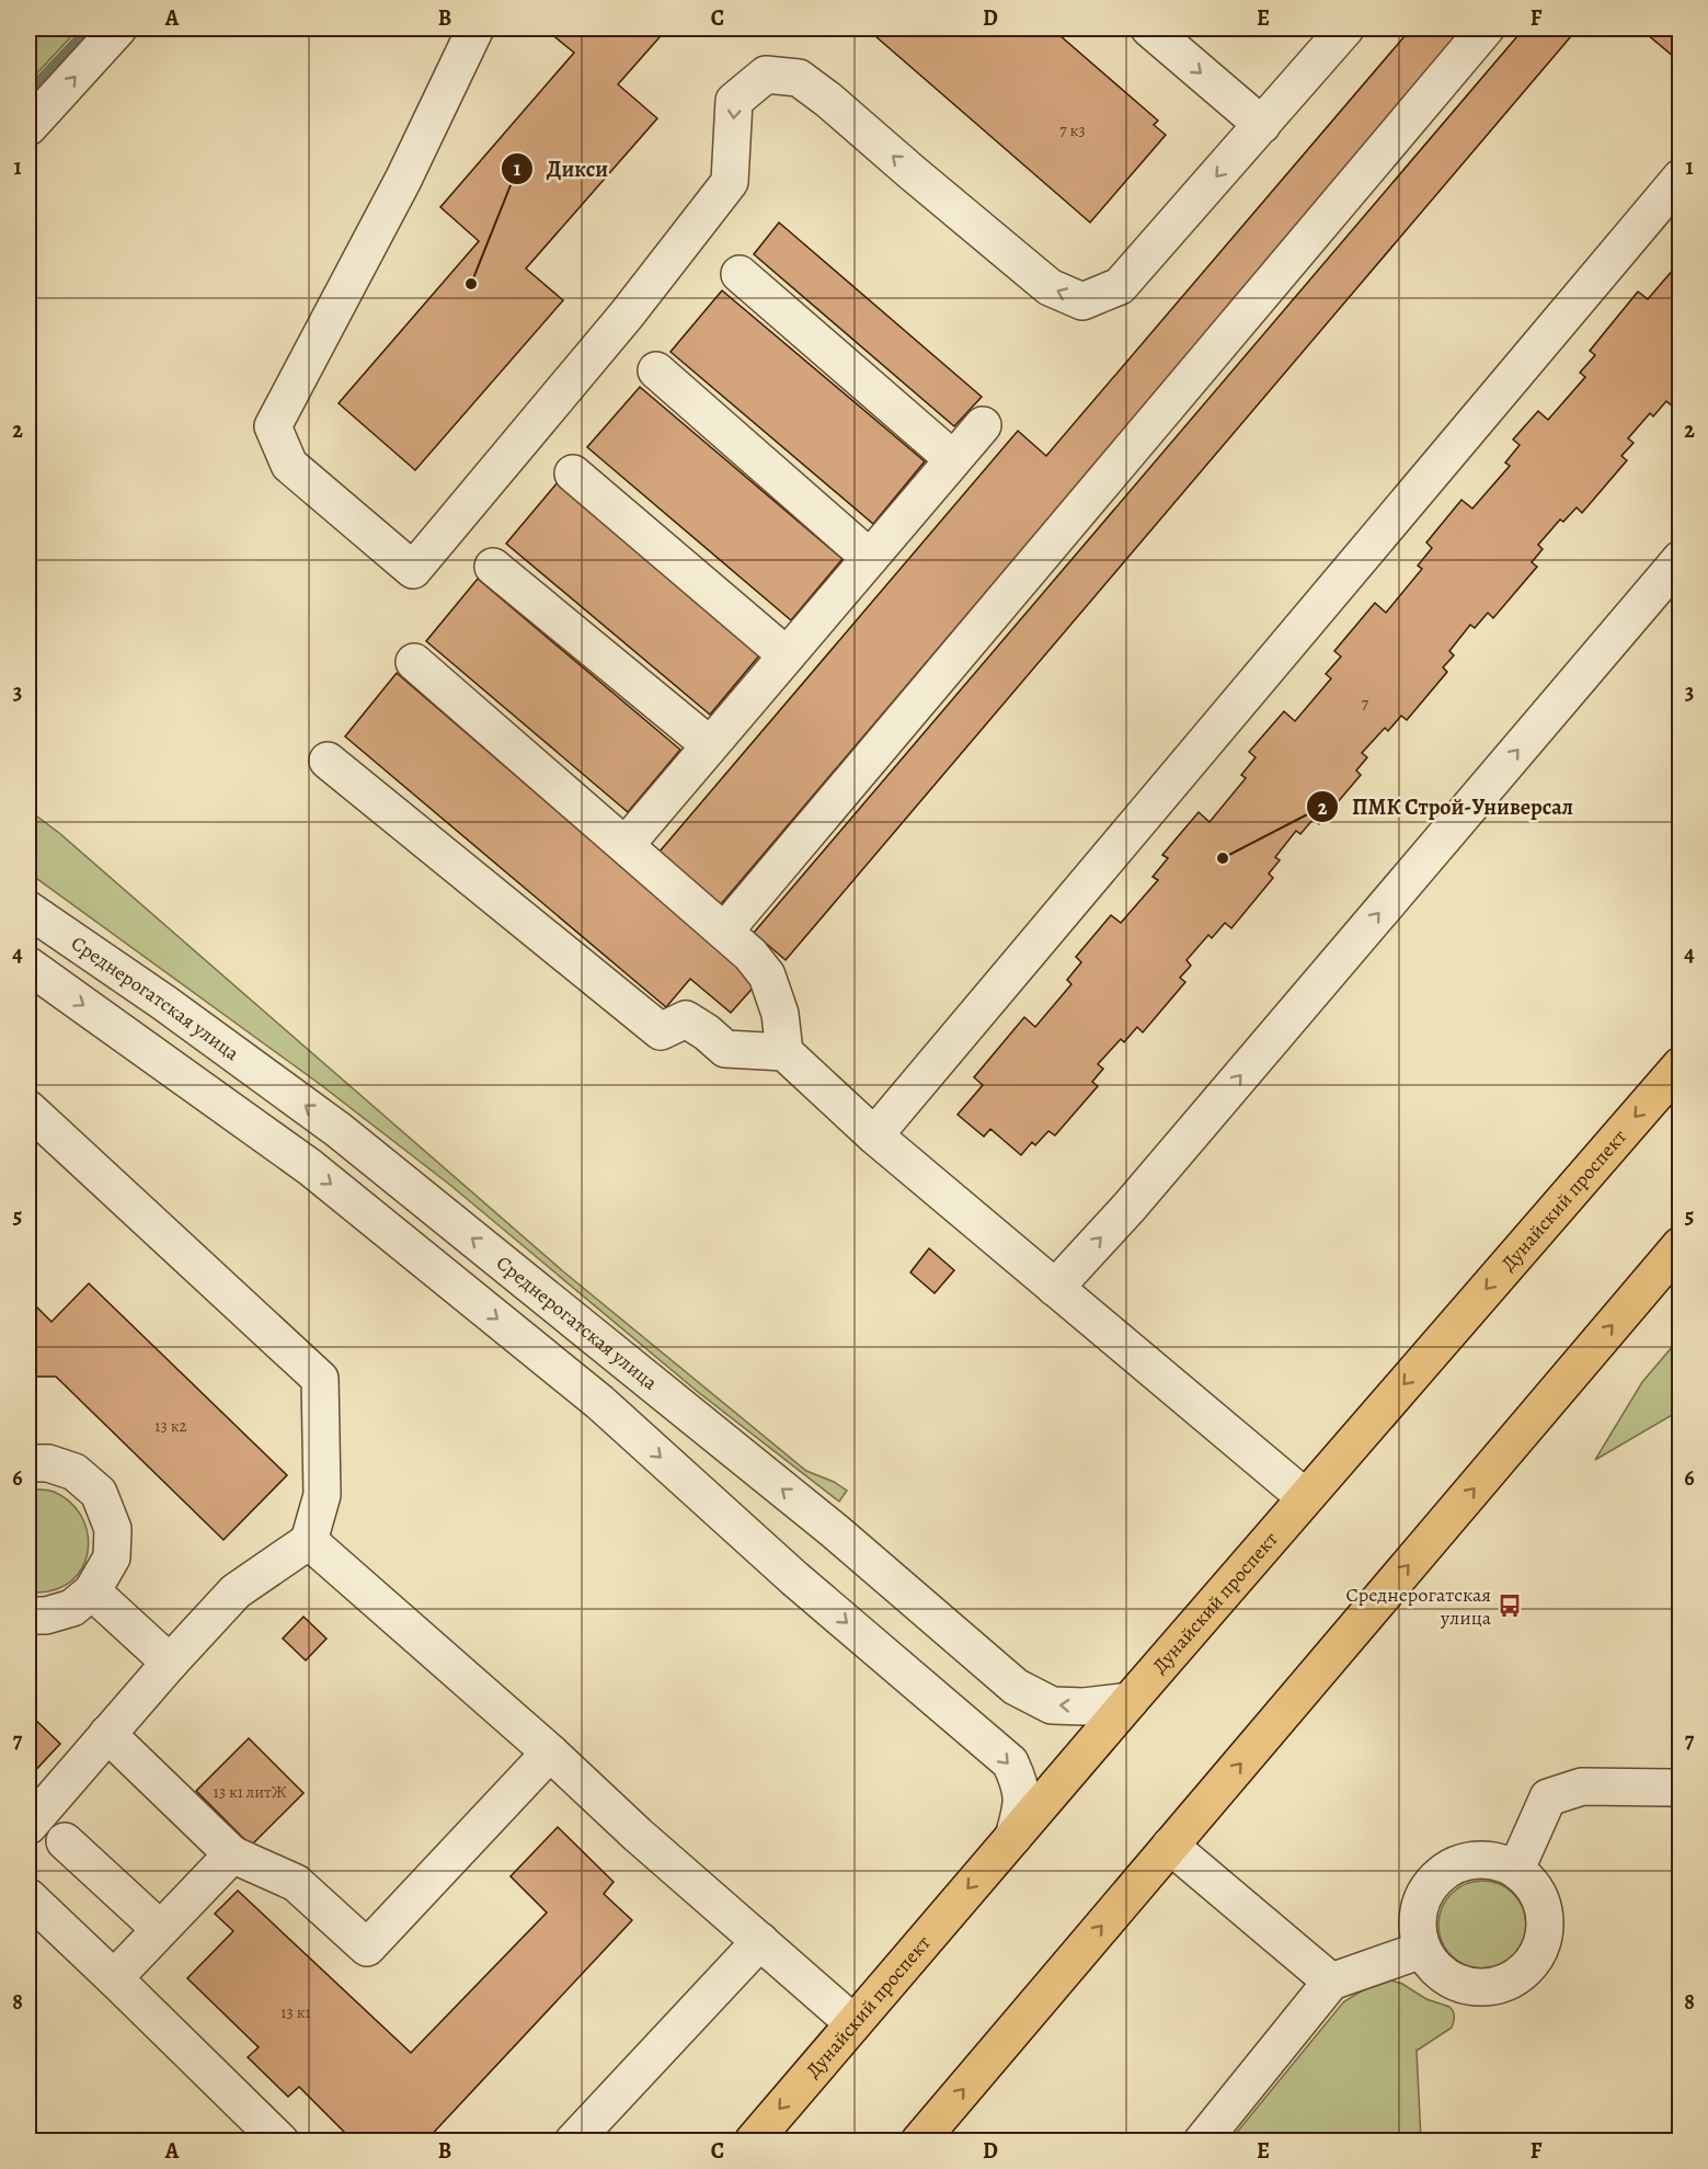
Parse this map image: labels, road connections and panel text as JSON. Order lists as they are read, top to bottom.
{
  "streets": {
    "main road": ["Дунайский проспект"],
    "street": ["Среднерогатская улица"]
  },
  "crossings": [
    ["Среднерогатская улица", "Дунайский проспект"]
  ],
  "places": {
    "other": ["Дикси", "ПМК Строй-Универсал"],
    "bus stop": ["Среднерогатская улица"]
  },
  "house_numbers": [
    "7 к3",
    "7",
    "13 к2",
    "13 к1 литЖ",
    "13 к1"
  ],
  "grid": {
    "columns": [
      "A",
      "B",
      "C",
      "D",
      "E",
      "F"
    ],
    "rows": [
      "1",
      "2",
      "3",
      "4",
      "5",
      "6",
      "7",
      "8"
    ]
  }
}
